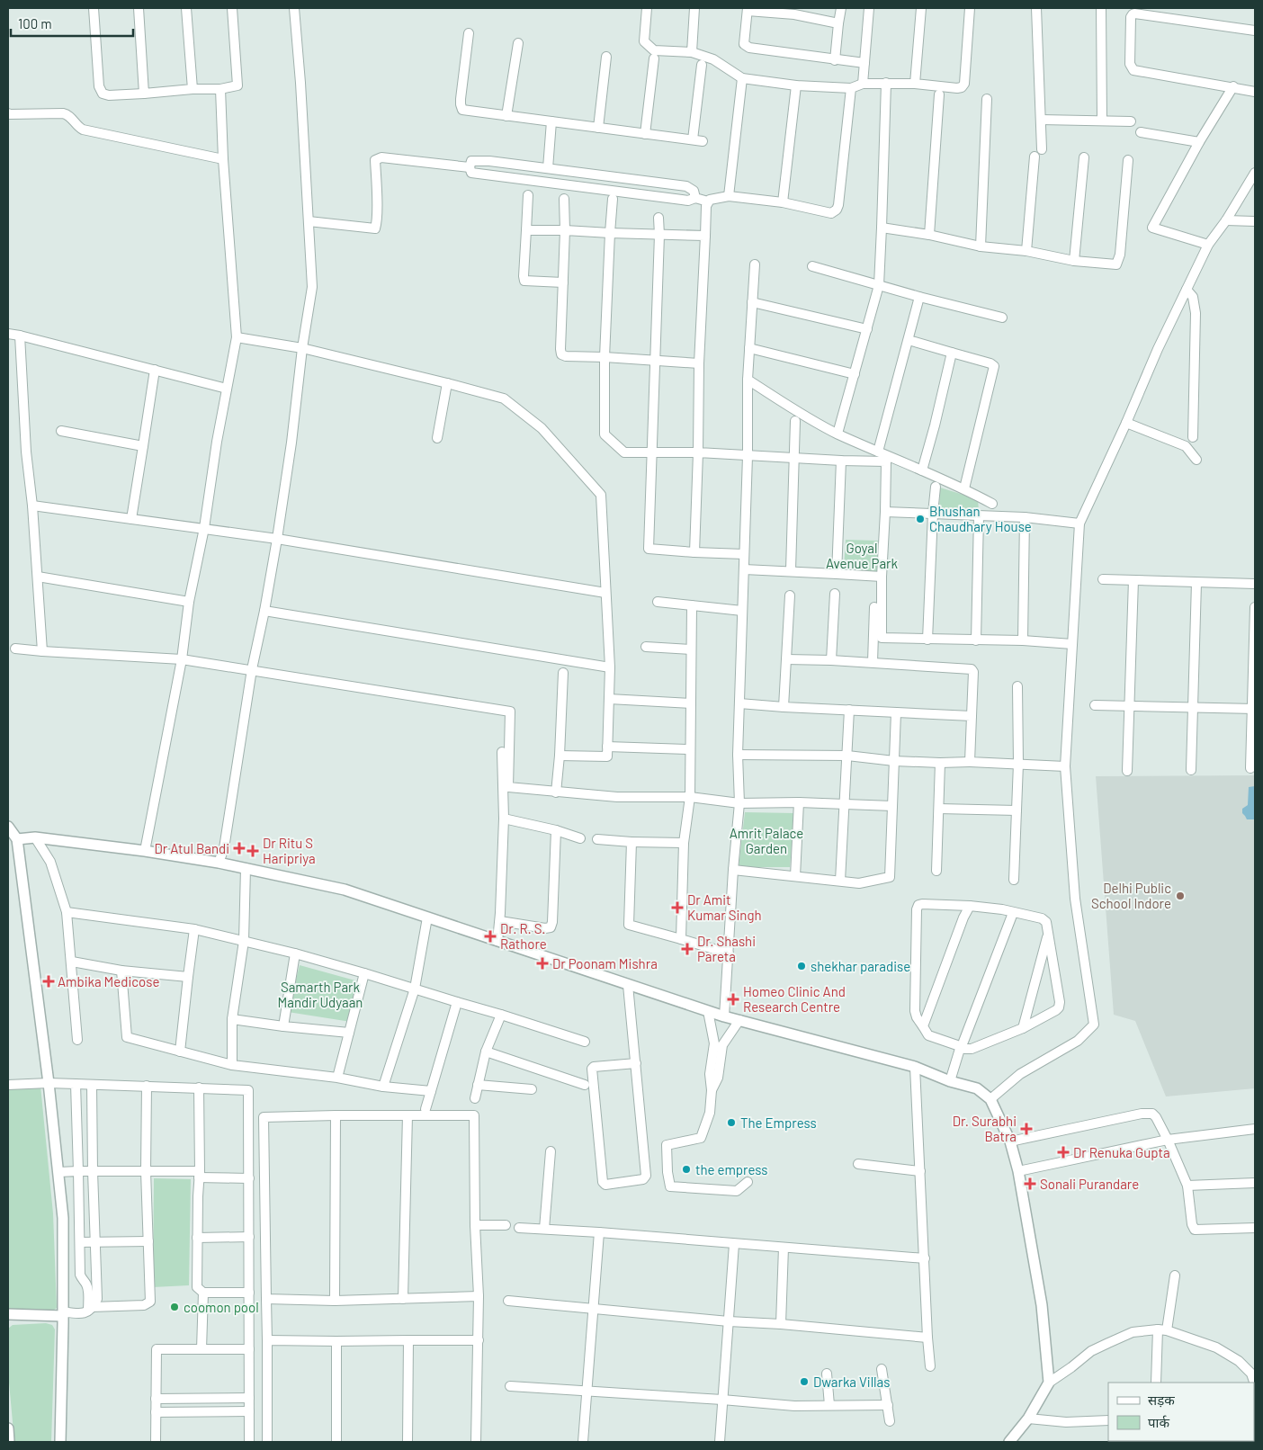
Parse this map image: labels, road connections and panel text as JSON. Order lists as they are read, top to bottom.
{
  "parks": ["Goyal Avenue Park", "Amrit Palace Garden", "Samarth Park Mandir Udyaan"],
  "places": {
    "other": [
      "Bhushan Chaudhary House",
      "Delhi Public School Indore",
      "shekhar paradise",
      "The Empress",
      "the empress",
      "coomon pool",
      "Dwarka Villas"
    ],
    "health": [
      "Dr Atul Bandi",
      "Dr Ritu S Haripriya",
      "Dr Amit Kumar Singh",
      "Dr. R. S. Rathore",
      "Dr. Shashi Pareta",
      "Dr Poonam Mishra",
      "Ambika Medicose",
      "Homeo Clinic And Research Centre",
      "Dr. Surabhi Batra",
      "Dr Renuka Gupta",
      "Sonali Purandare"
    ]
  },
  "legend": ["सड़क", "पार्क"],
  "scale_bar": "100 m"
}
